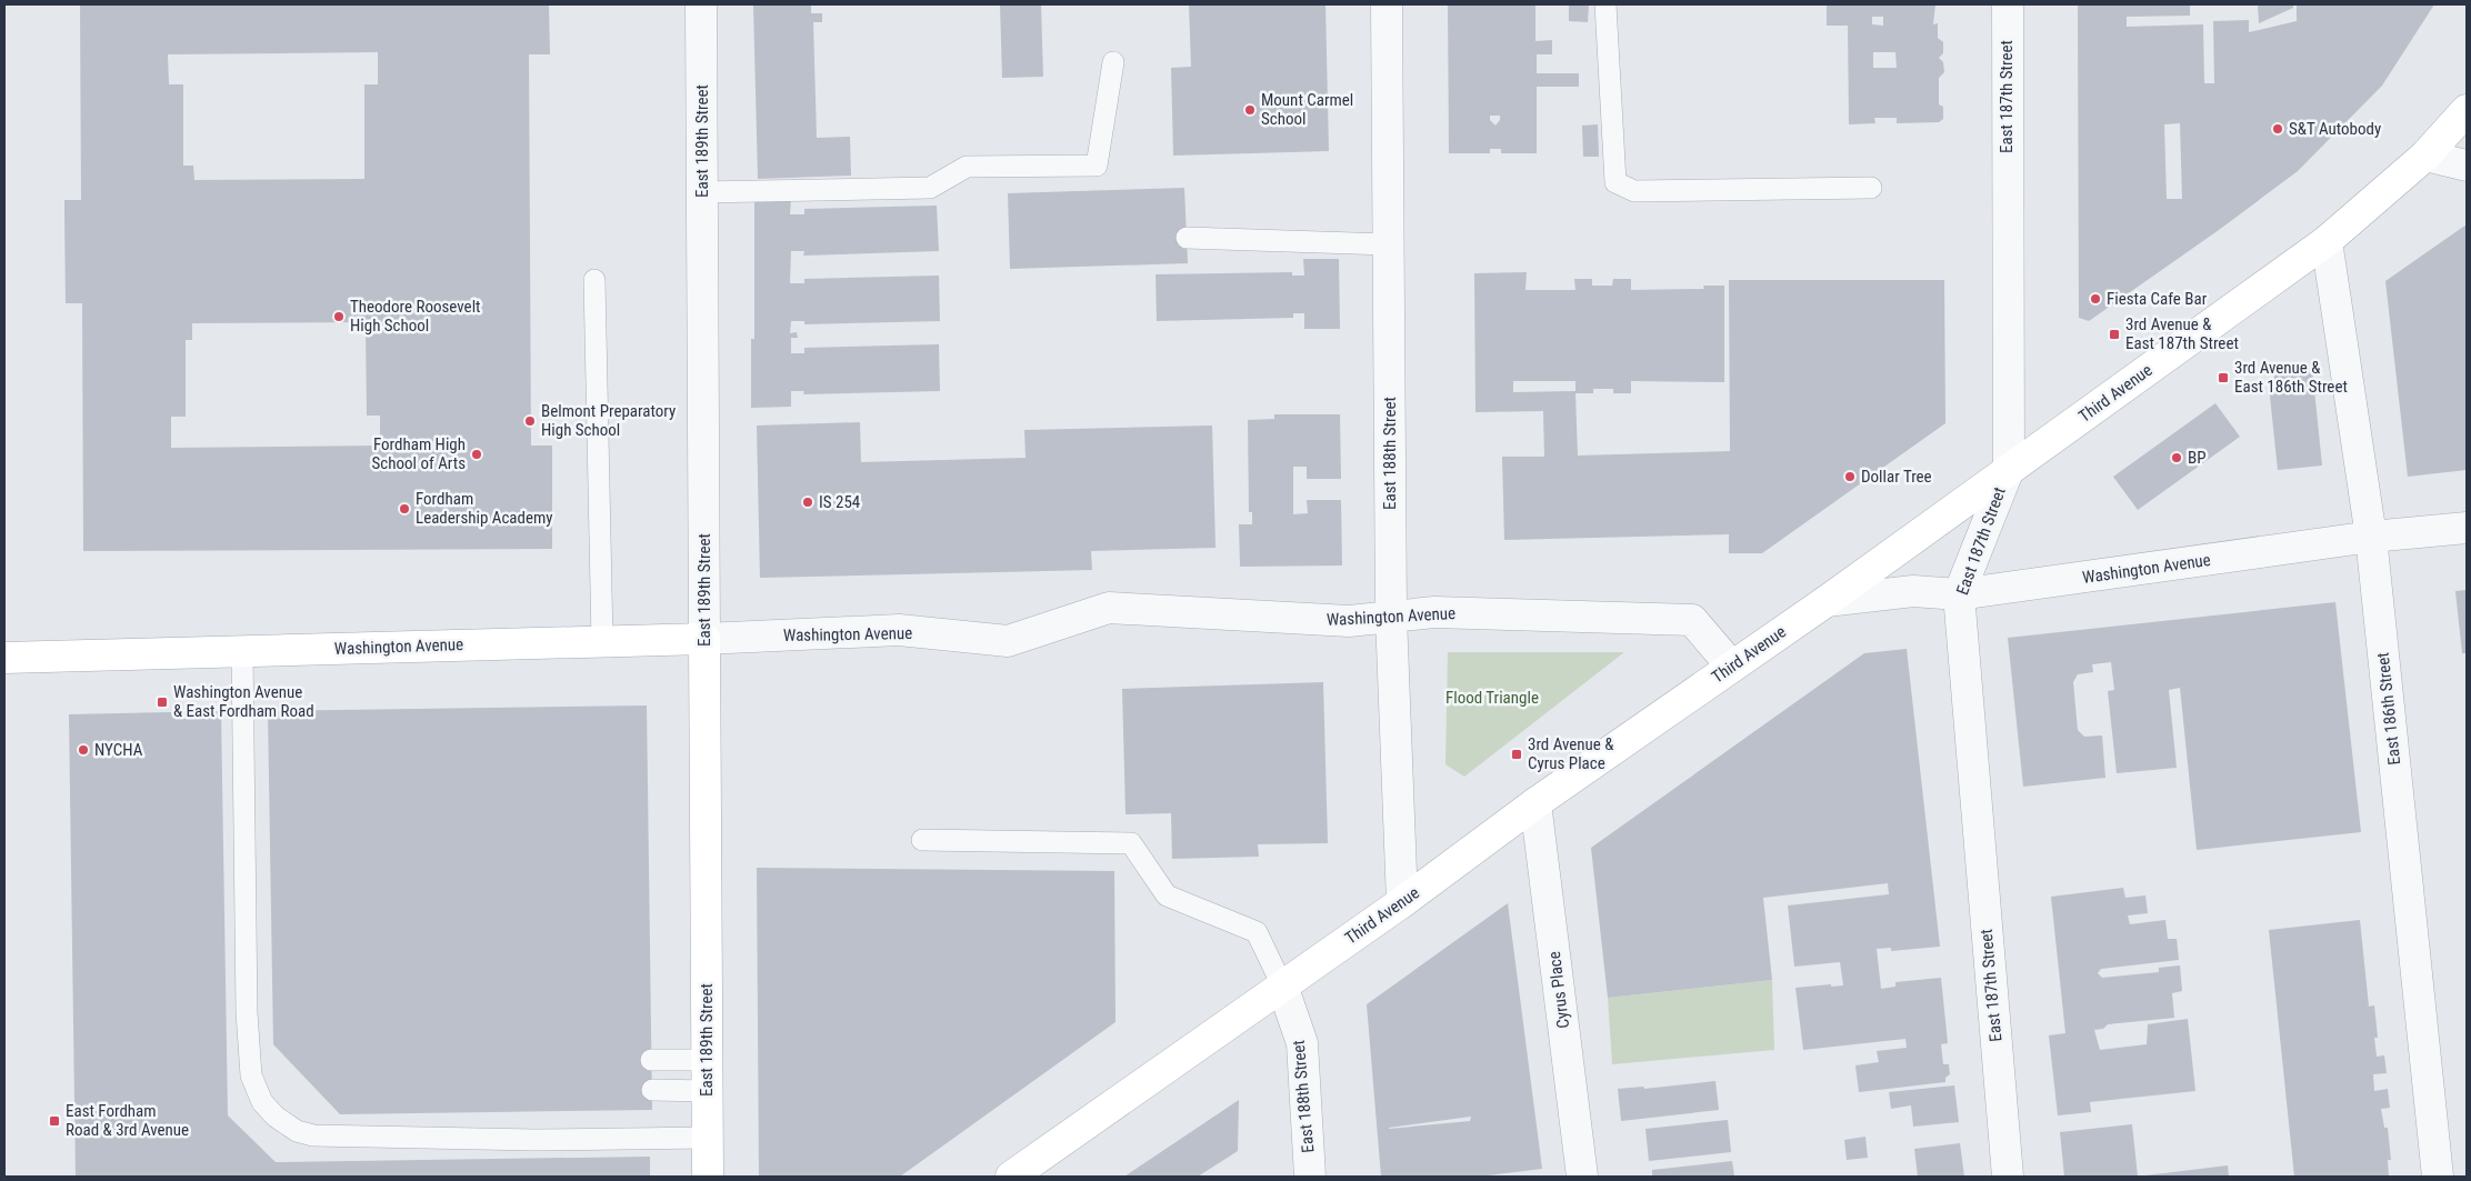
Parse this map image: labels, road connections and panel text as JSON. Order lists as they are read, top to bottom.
{
  "streets": {
    "main road": ["East 189th Street", "Third Avenue", "Washington Avenue"],
    "street": [
      "East 187th Street",
      "East 188th Street",
      "East 186th Street",
      "Cyrus Place"
    ]
  },
  "crossings": [
    ["East 187th Street", "Third Avenue"],
    ["East 187th Street", "Washington Avenue"],
    ["East 189th Street", "Washington Avenue"],
    ["Third Avenue", "East 188th Street"],
    ["Third Avenue", "Washington Avenue"],
    ["Third Avenue", "East 186th Street"],
    ["Third Avenue", "Cyrus Place"],
    ["East 188th Street", "Washington Avenue"],
    ["Washington Avenue", "East 186th Street"]
  ],
  "parks": ["Flood Triangle"],
  "places": {
    "other": [
      "Mount Carmel School",
      "S&T Autobody",
      "Fiesta Cafe Bar",
      "Theodore Roosevelt High School",
      "Belmont Preparatory High School",
      "Fordham High School of Arts",
      "BP",
      "Dollar Tree",
      "IS 254",
      "Fordham Leadership Academy",
      "NYCHA"
    ],
    "transit": [
      "3rd Avenue & East 187th Street",
      "3rd Avenue & East 186th Street",
      "Washington Avenue & East Fordham Road",
      "3rd Avenue & Cyrus Place",
      "East Fordham Road & 3rd Avenue"
    ]
  }
}
